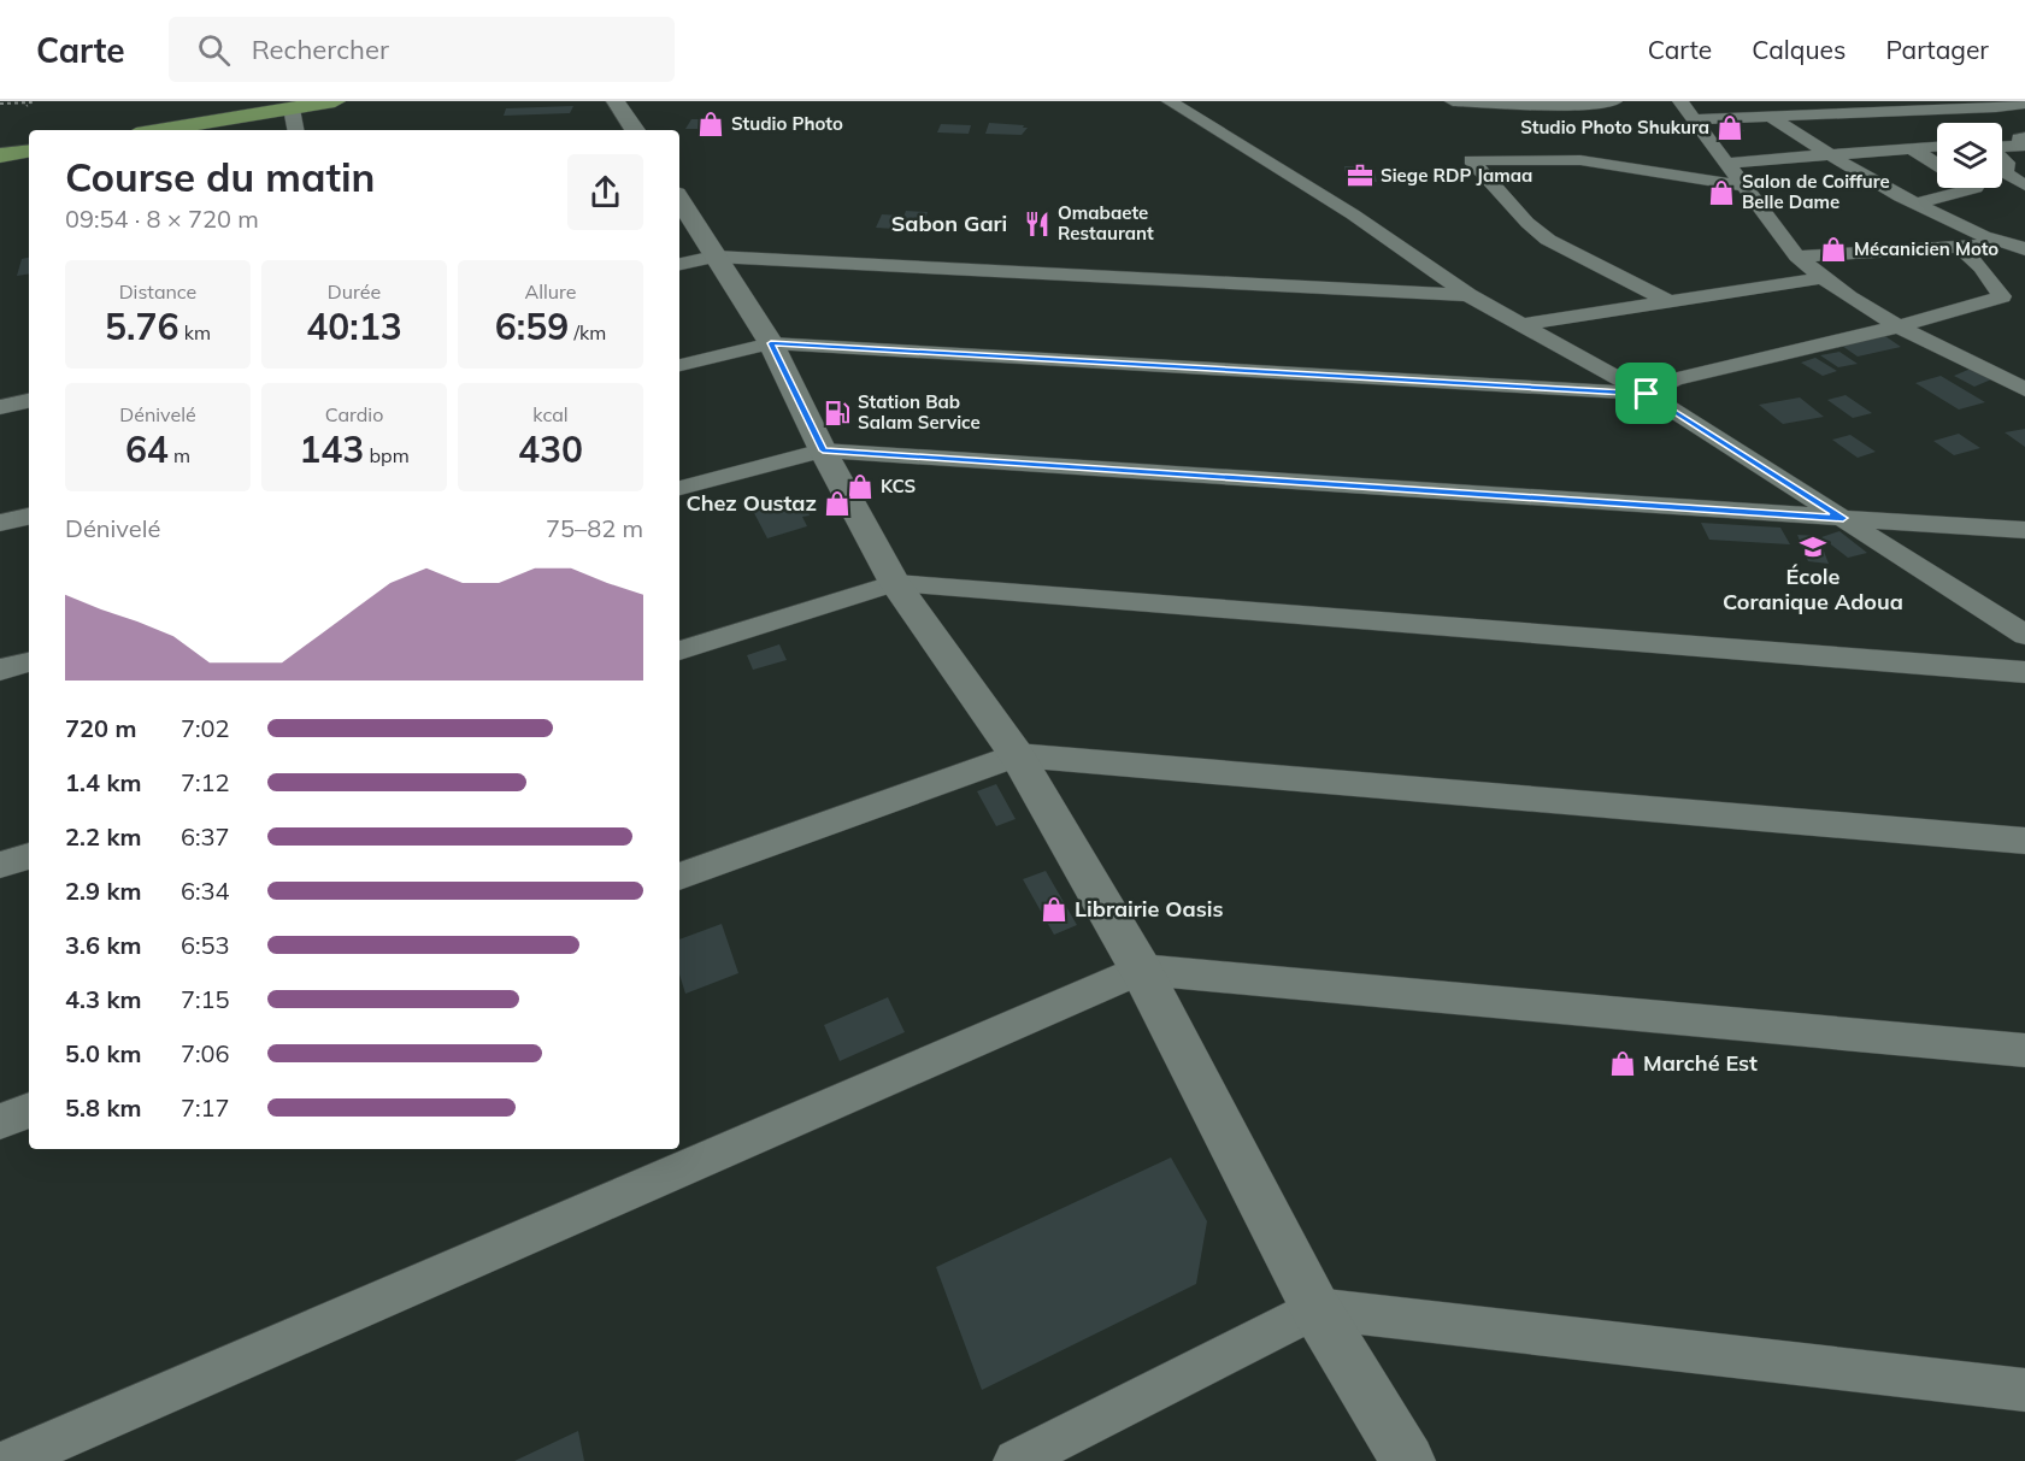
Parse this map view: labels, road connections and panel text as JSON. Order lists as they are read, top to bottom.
{
  "districts": ["Sabon Gari"],
  "places": {
    "shop": [
      "Studio Photo",
      "Studio Photo Shukura",
      "Salon de Coiffure Belle Dame",
      "Mécanicien Moto",
      "KCS",
      "Chez Oustaz",
      "Librairie Oasis",
      "Marché Est"
    ],
    "office": ["Siege RDP Jamaa"],
    "restaurant": ["Omabaete Restaurant"],
    "fuel station": ["Station Bab Salam Service"],
    "school or university": ["École Coranique Adoua"]
  },
  "page": {
    "header": "Carte",
    "search": "Rechercher",
    "nav": ["Carte", "Calques", "Partager"],
    "heading": ["Course du matin", "09:54 · 8 × 720 m"],
    "stats": [
      ["Distance", "5.76 km"],
      ["Durée", "40:13"],
      ["Allure", "6:59 /km"],
      ["Dénivelé", "64 m"],
      ["Cardio", "143 bpm"],
      ["kcal", "430"]
    ],
    "chart": ["Dénivelé", "75–82 m"],
    "list": [
      {
        "name": "720 m",
        "note": "7:02"
      },
      {
        "name": "1.4 km",
        "note": "7:12"
      },
      {
        "name": "2.2 km",
        "note": "6:37"
      },
      {
        "name": "2.9 km",
        "note": "6:34"
      },
      {
        "name": "3.6 km",
        "note": "6:53"
      },
      {
        "name": "4.3 km",
        "note": "7:15"
      },
      {
        "name": "5.0 km",
        "note": "7:06"
      },
      {
        "name": "5.8 km",
        "note": "7:17"
      }
    ]
  }
}
